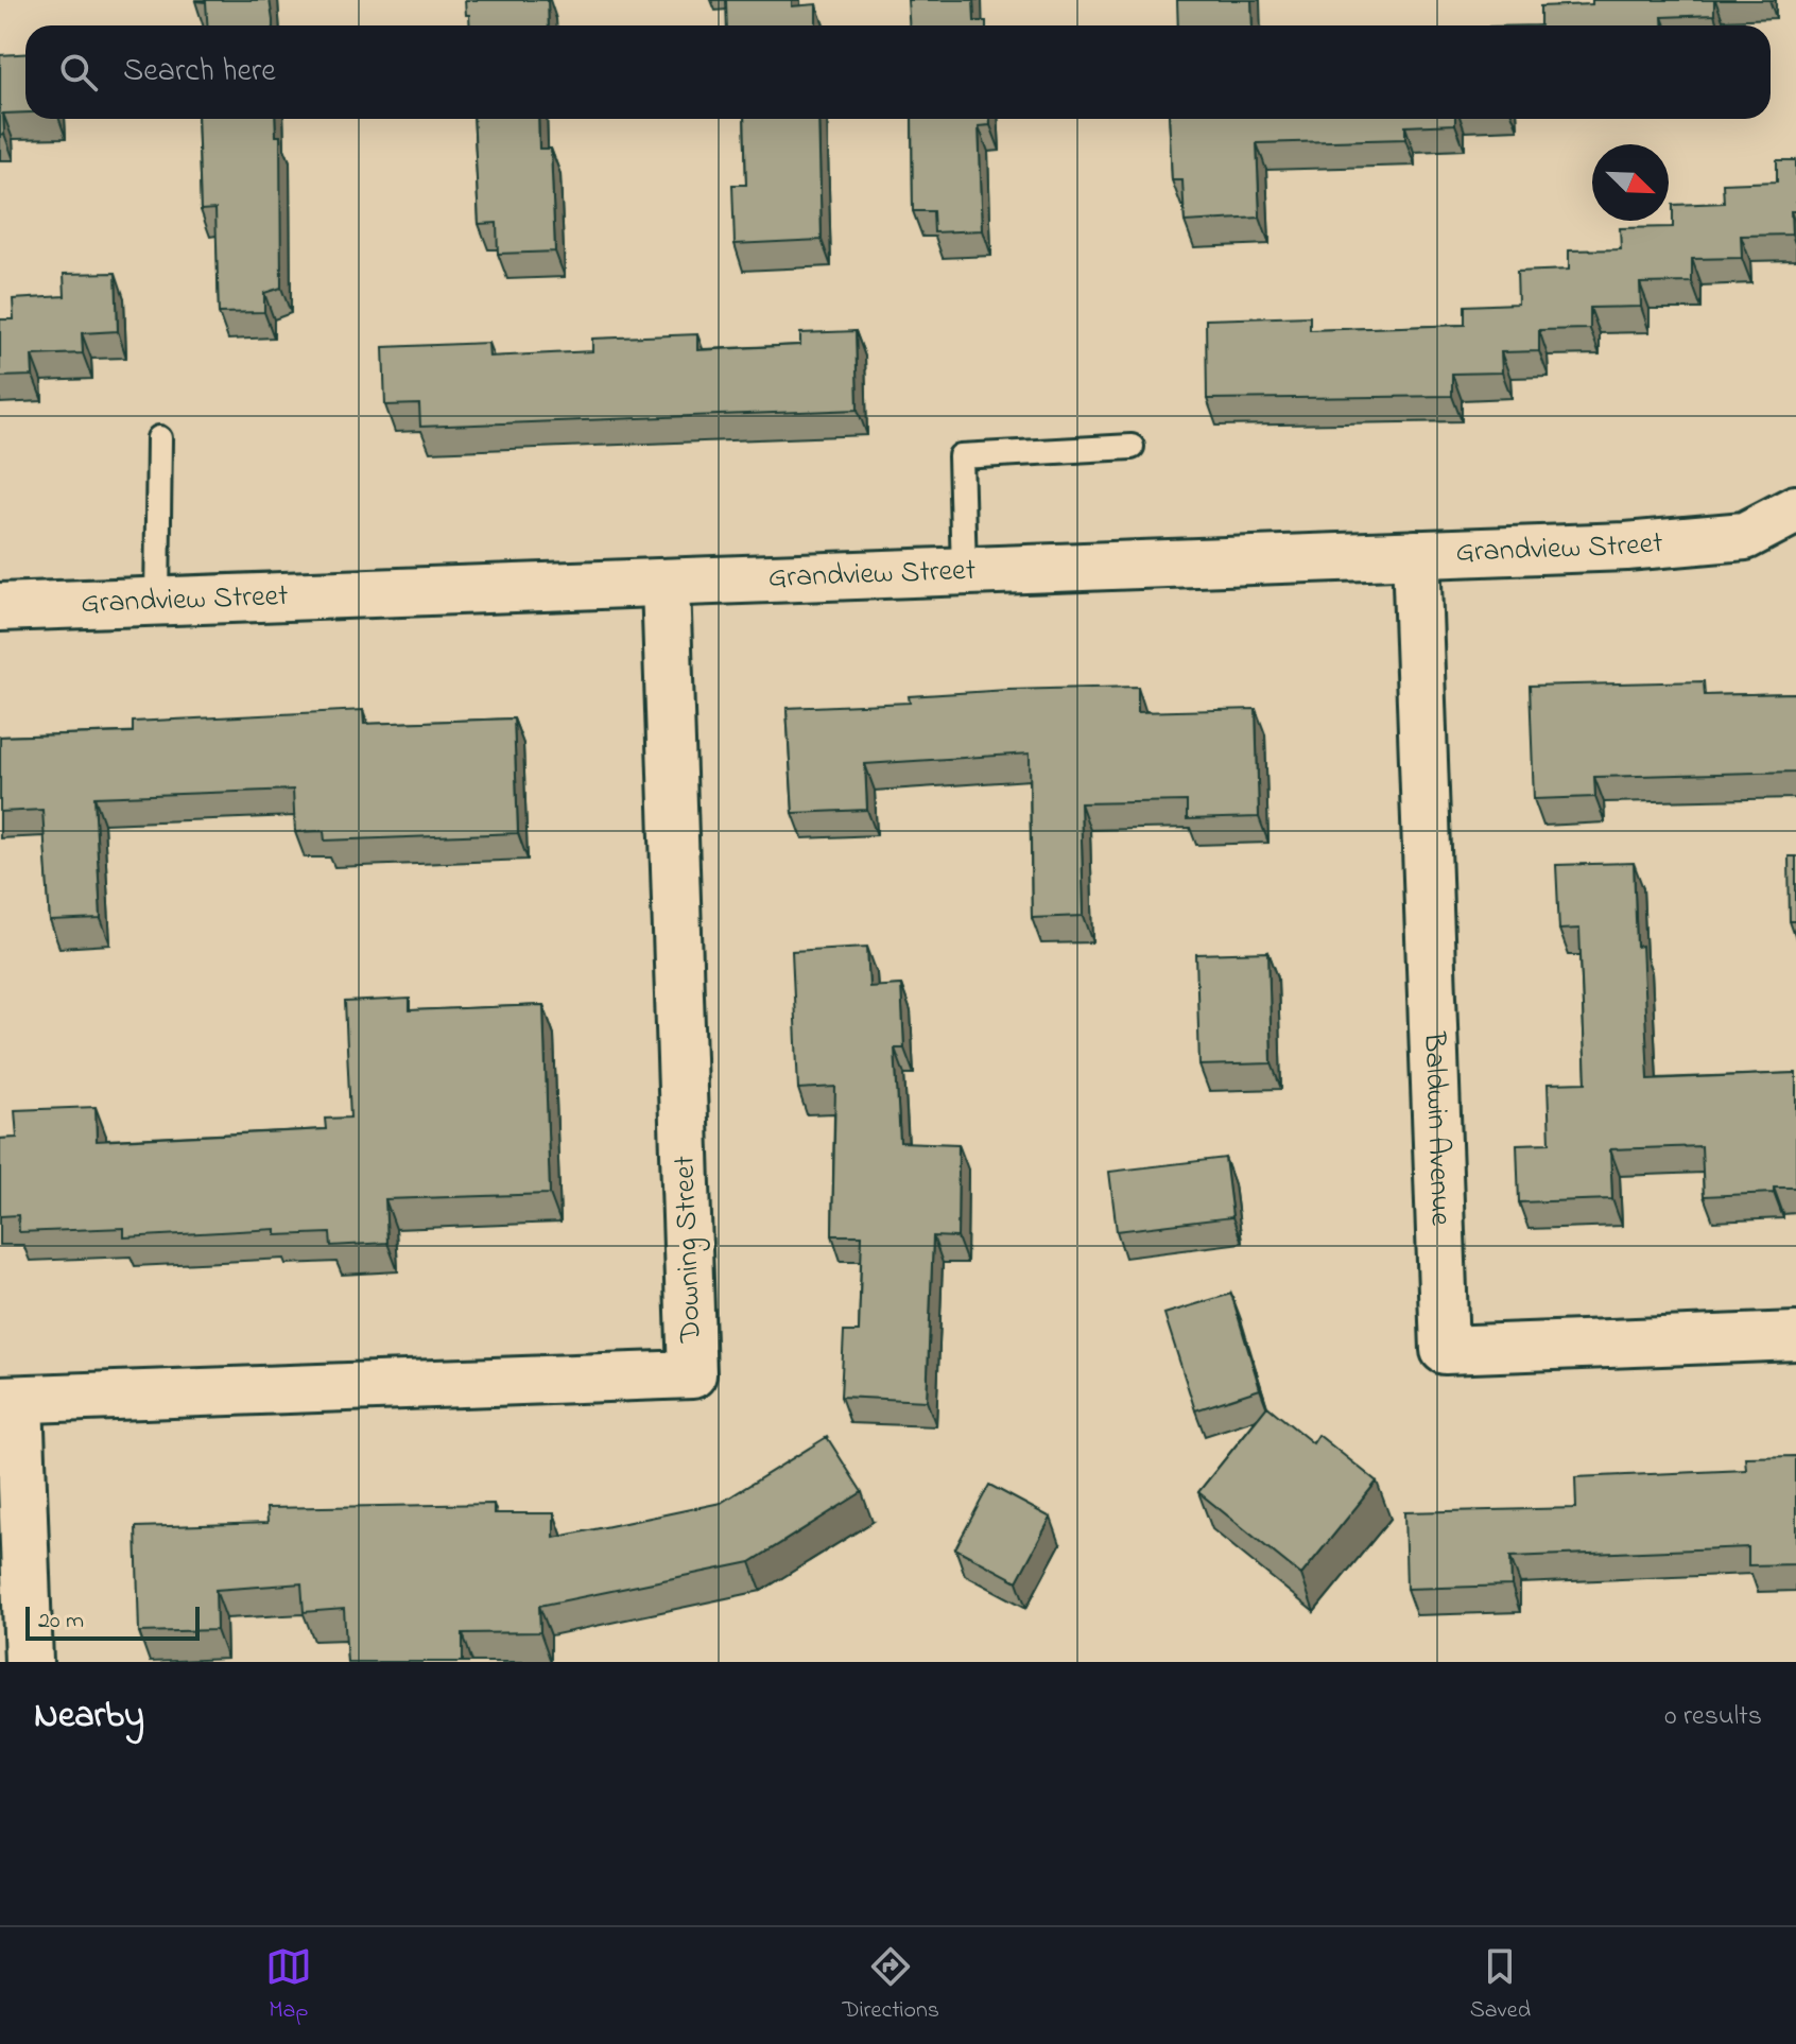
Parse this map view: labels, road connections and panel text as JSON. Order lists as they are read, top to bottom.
{
  "streets": {
    "street": ["Grandview Street", "Baldwin Avenue", "Downing Street"]
  },
  "crossings": [
    ["Grandview Street", "Baldwin Avenue"],
    ["Grandview Street", "Downing Street"]
  ],
  "scale_bar": "20 m",
  "north": "bottom right",
  "page": {
    "search": "Search here",
    "scale": "20 m",
    "heading": ["Nearby", "0 results"],
    "nav": ["Map", "Directions", "Saved"]
  }
}
